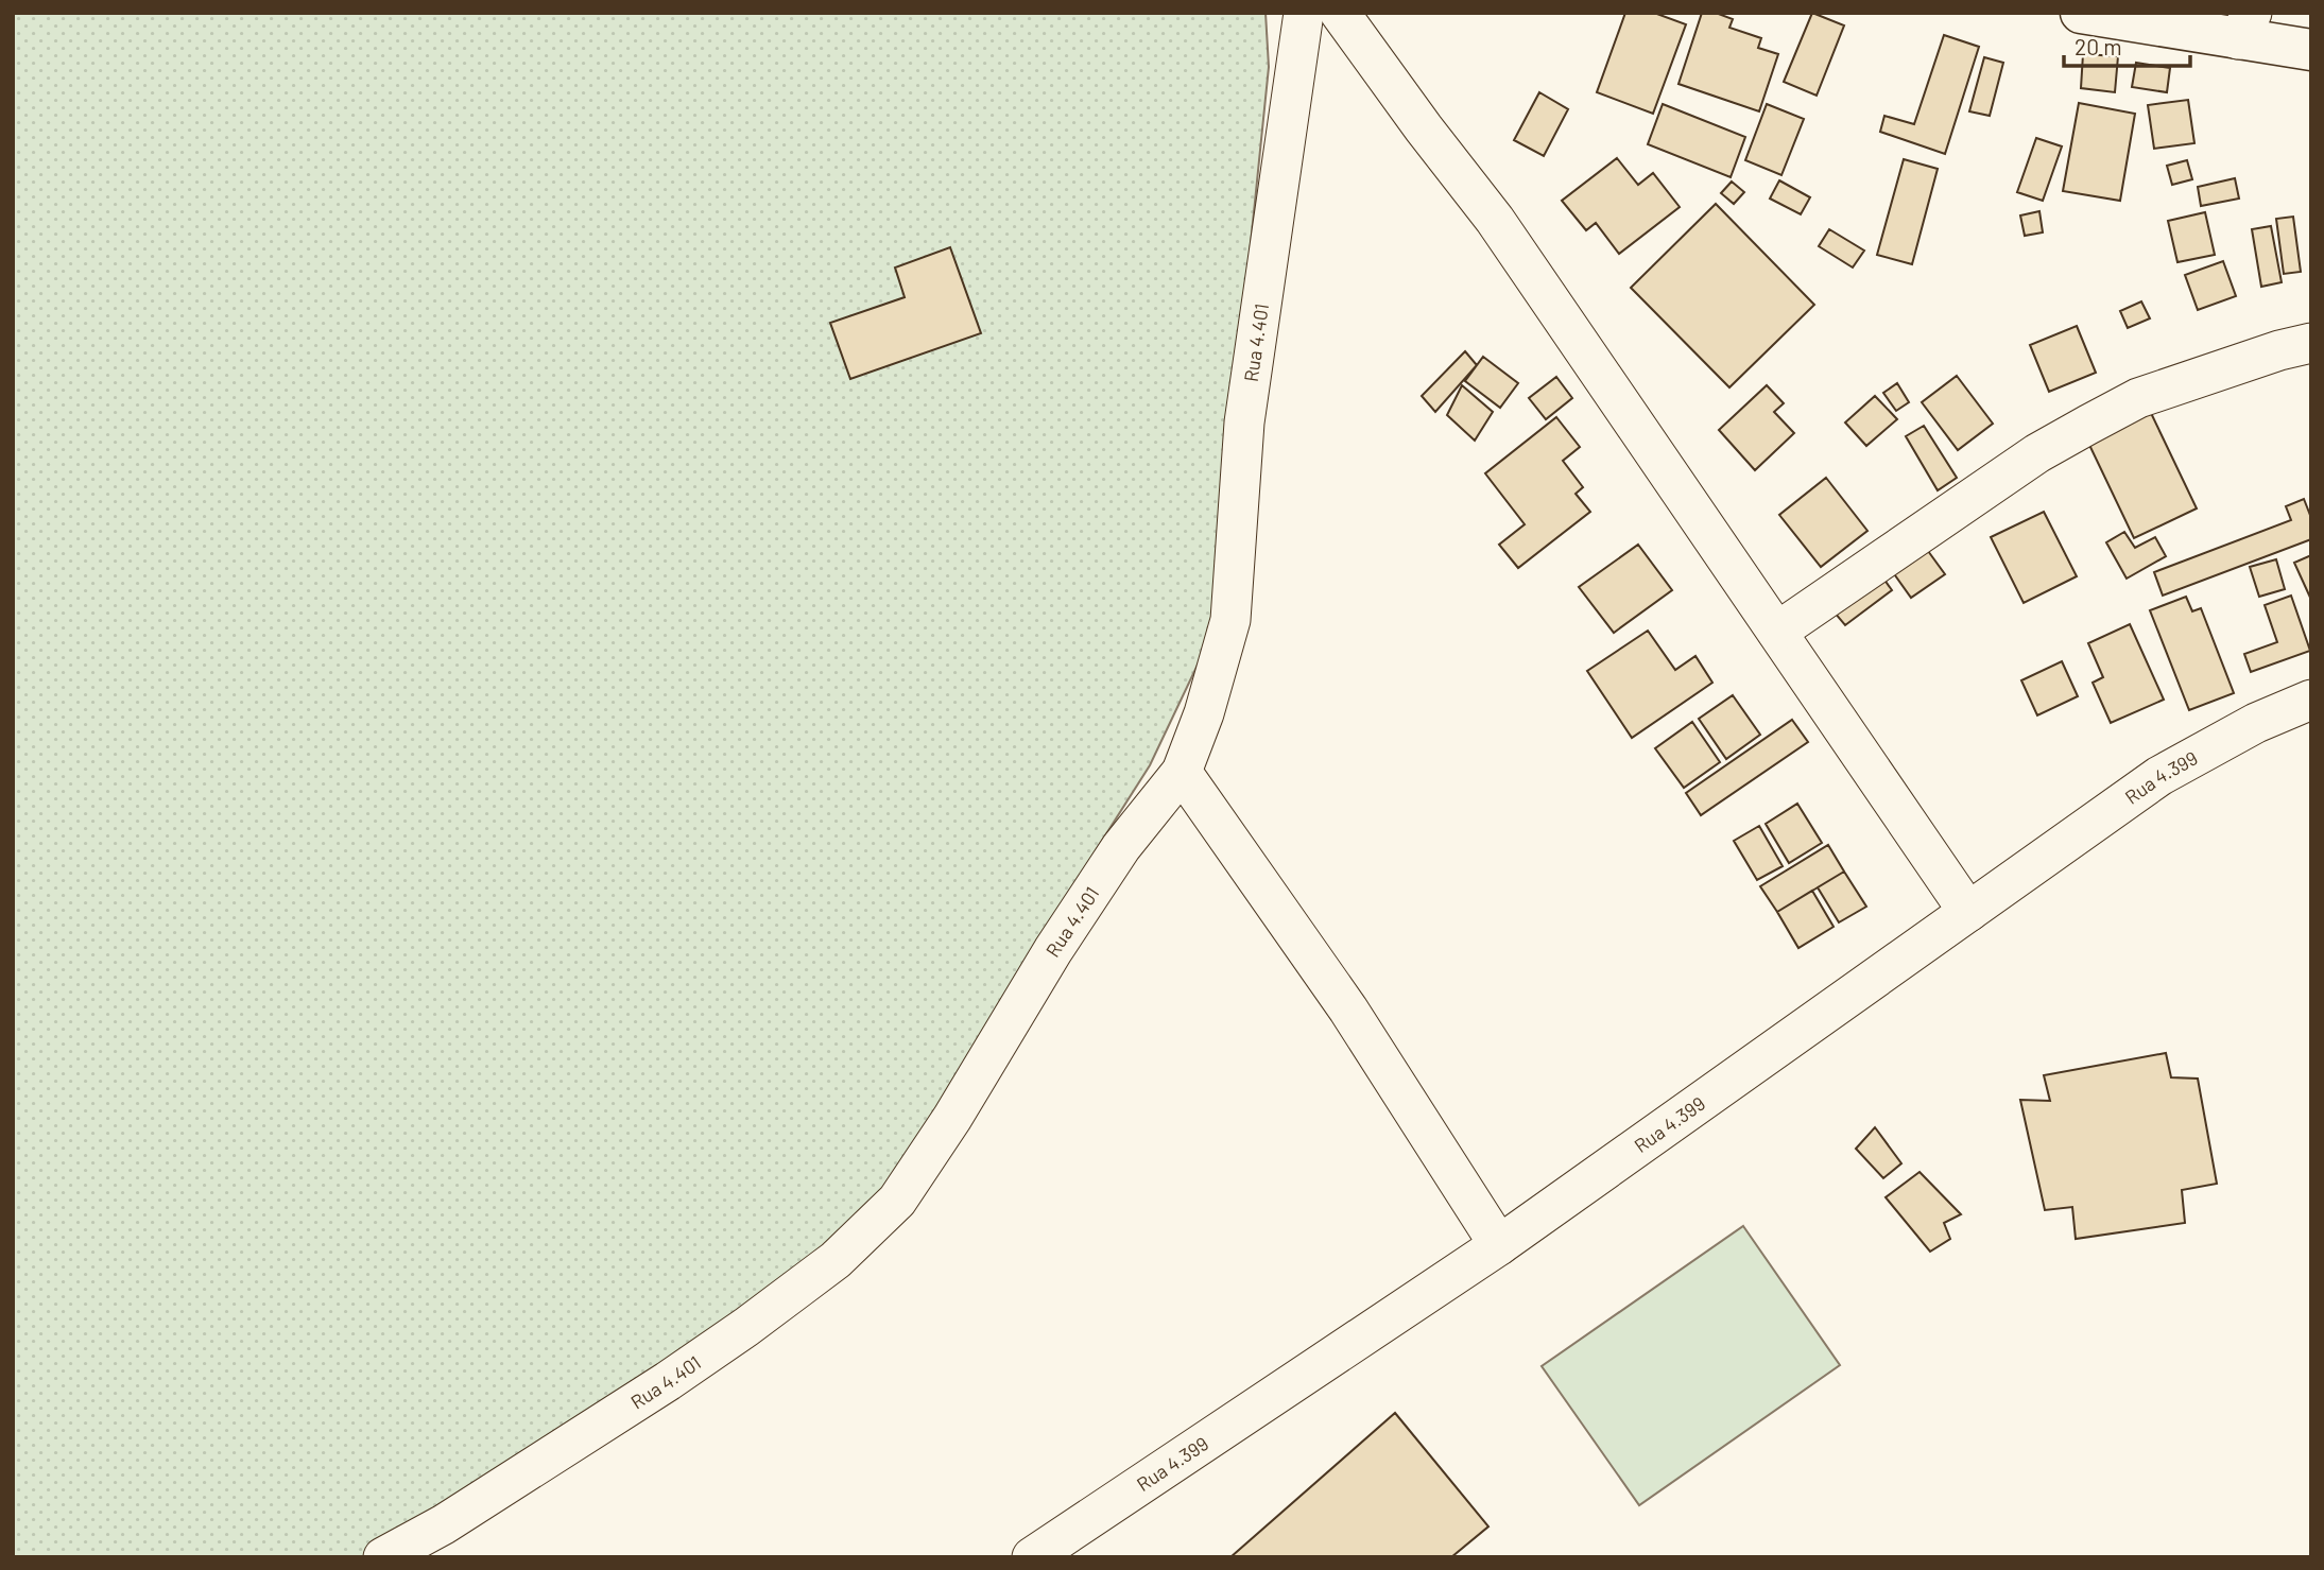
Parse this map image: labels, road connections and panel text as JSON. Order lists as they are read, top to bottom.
{
  "streets": {
    "street": ["Rua 4.401", "Rua 4.399"]
  },
  "scale_bar": "20 m"
}
